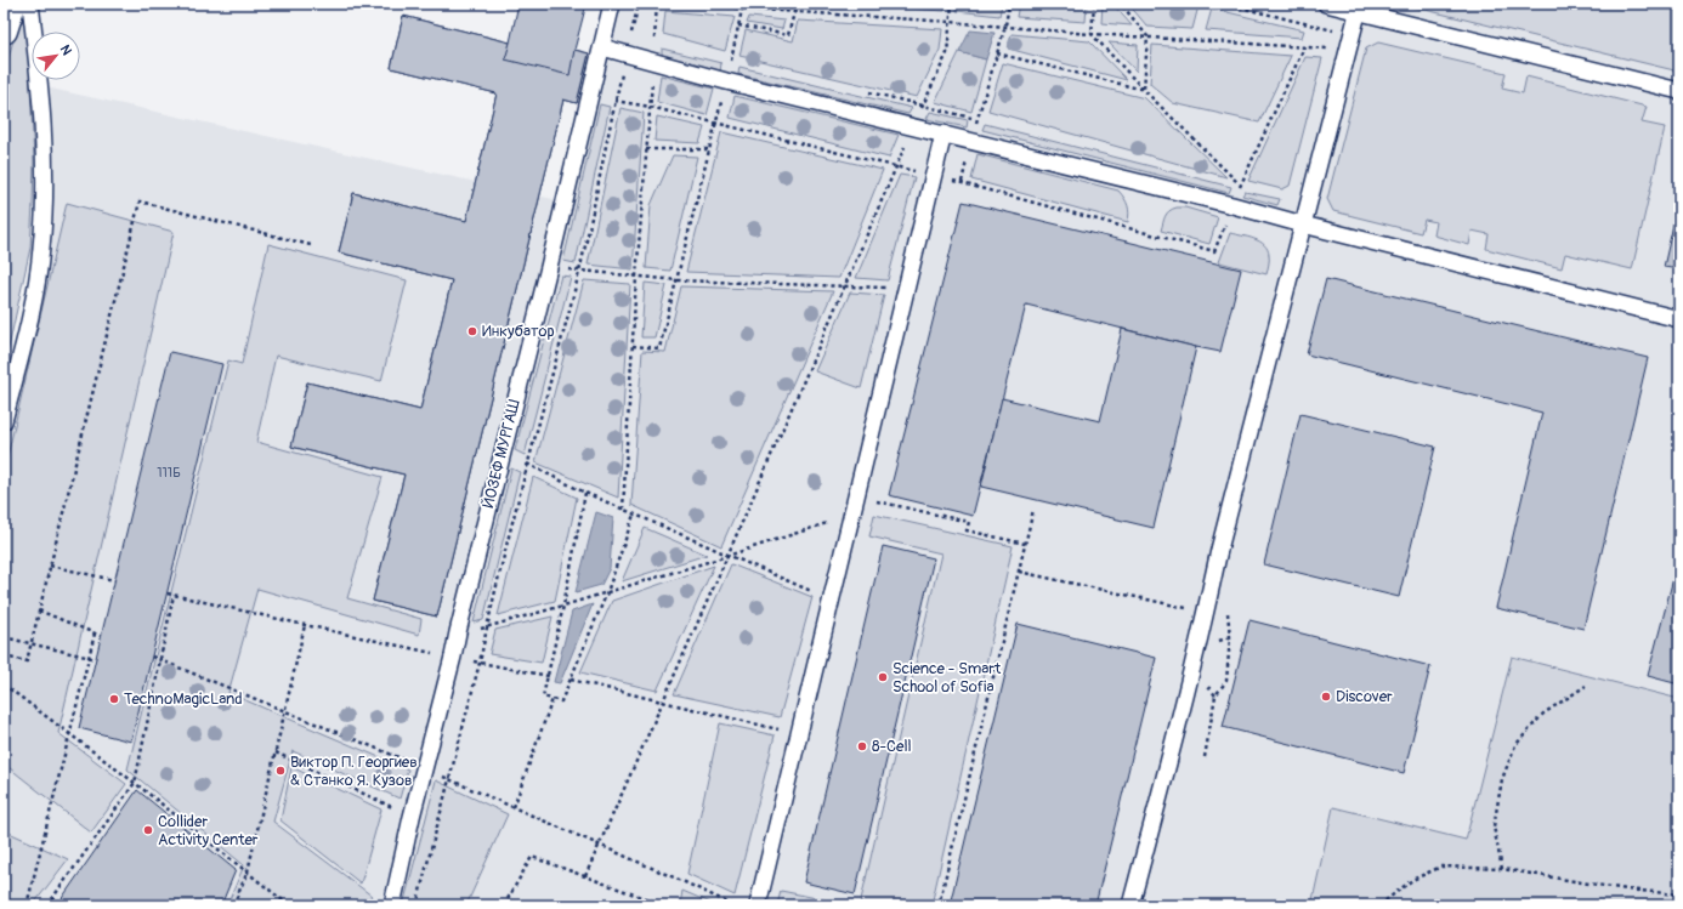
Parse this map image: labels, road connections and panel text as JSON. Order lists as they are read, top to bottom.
{
  "streets": {
    "lane": ["ЙОЗЕФ МУРГАШ"]
  },
  "places": [
    "Инкубатор",
    "Science - Smart School of Sofia",
    "Discover",
    "TechnoMagicLand",
    "8-Cell",
    "Виктор П. Георгиев & Станко Я. Кузов",
    "Collider Activity Center"
  ],
  "house_numbers": ["111Б"],
  "north": "top right"
}
